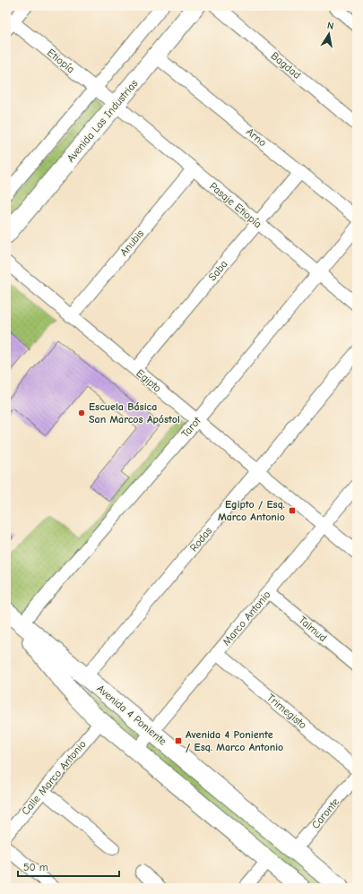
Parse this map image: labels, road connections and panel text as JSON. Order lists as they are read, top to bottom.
{
  "streets": {
    "street": [
      "Etiopía",
      "Bagdad",
      "Avenida Las Industrias",
      "Arno",
      "Pasaje Etiopía",
      "Anubis",
      "Saba",
      "Egipto",
      "Tarot",
      "Rodas",
      "Marco Antonio",
      "Talmud",
      "Trimegisto",
      "Avenida 4 Poniente",
      "Calle Marco Antonio",
      "Caronte"
    ]
  },
  "crossings": [
    ["Etiopía", "Avenida Las Industrias"],
    ["Etiopía", "Pasaje Etiopía"],
    ["Avenida Las Industrias", "Arno"],
    ["Avenida Las Industrias", "Pasaje Etiopía"],
    ["Arno", "Saba"],
    ["Pasaje Etiopía", "Anubis"],
    ["Pasaje Etiopía", "Saba"],
    ["Pasaje Etiopía", "Tarot"],
    ["Anubis", "Egipto"],
    ["Saba", "Egipto"],
    ["Egipto", "Tarot"],
    ["Egipto", "Rodas"],
    ["Egipto", "Marco Antonio"],
    ["Tarot", "Avenida 4 Poniente"],
    ["Rodas", "Avenida 4 Poniente"],
    ["Marco Antonio", "Talmud"],
    ["Marco Antonio", "Trimegisto"],
    ["Marco Antonio", "Avenida 4 Poniente"],
    ["Avenida 4 Poniente", "Calle Marco Antonio"],
    ["Avenida 4 Poniente", "Caronte"]
  ],
  "places": {
    "other": ["Escuela Básica San Marcos Apóstol"],
    "transit": ["Egipto / Esq. Marco Antonio", "Avenida 4 Poniente / Esq. Marco Antonio"]
  },
  "scale_bar": "50 m",
  "north": "top"
}
